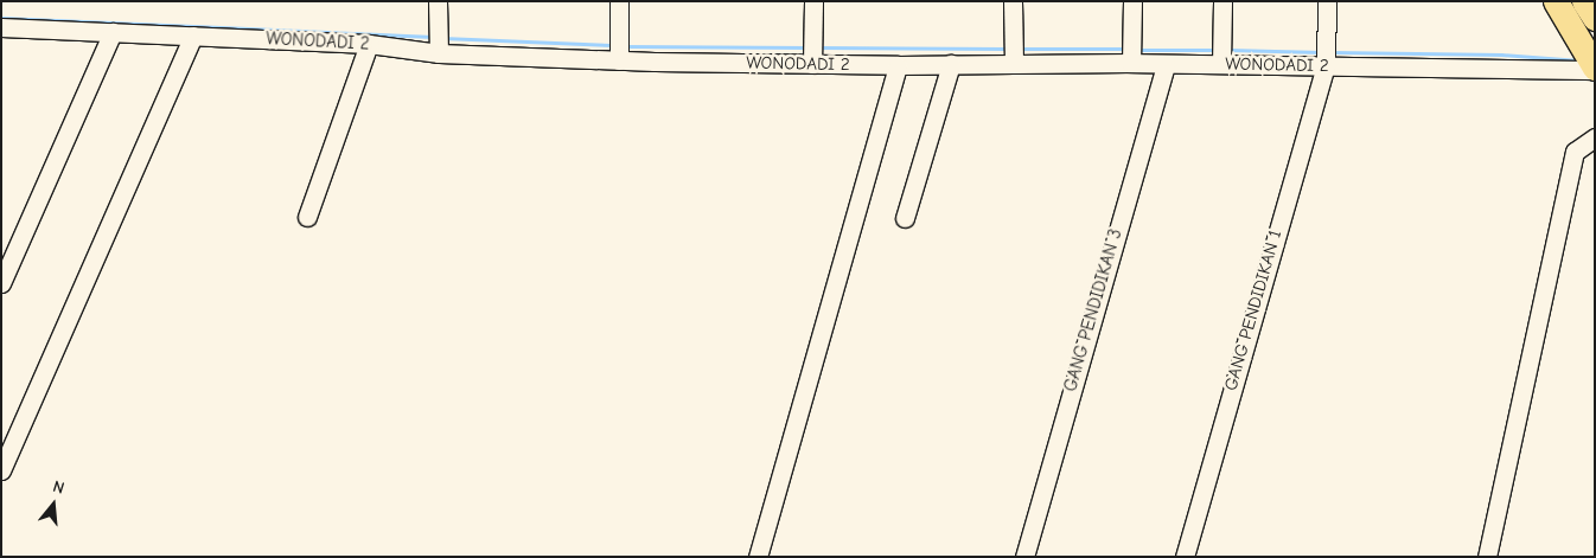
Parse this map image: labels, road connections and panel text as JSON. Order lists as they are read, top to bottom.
{
  "streets": {
    "street": ["WONODADI 2", "GANG PENDIDIKAN 3", "GANG PENDIDIKAN 1"]
  },
  "crossings": [
    ["WONODADI 2", "GANG PENDIDIKAN 3"],
    ["WONODADI 2", "GANG PENDIDIKAN 1"]
  ],
  "north": "top"
}
